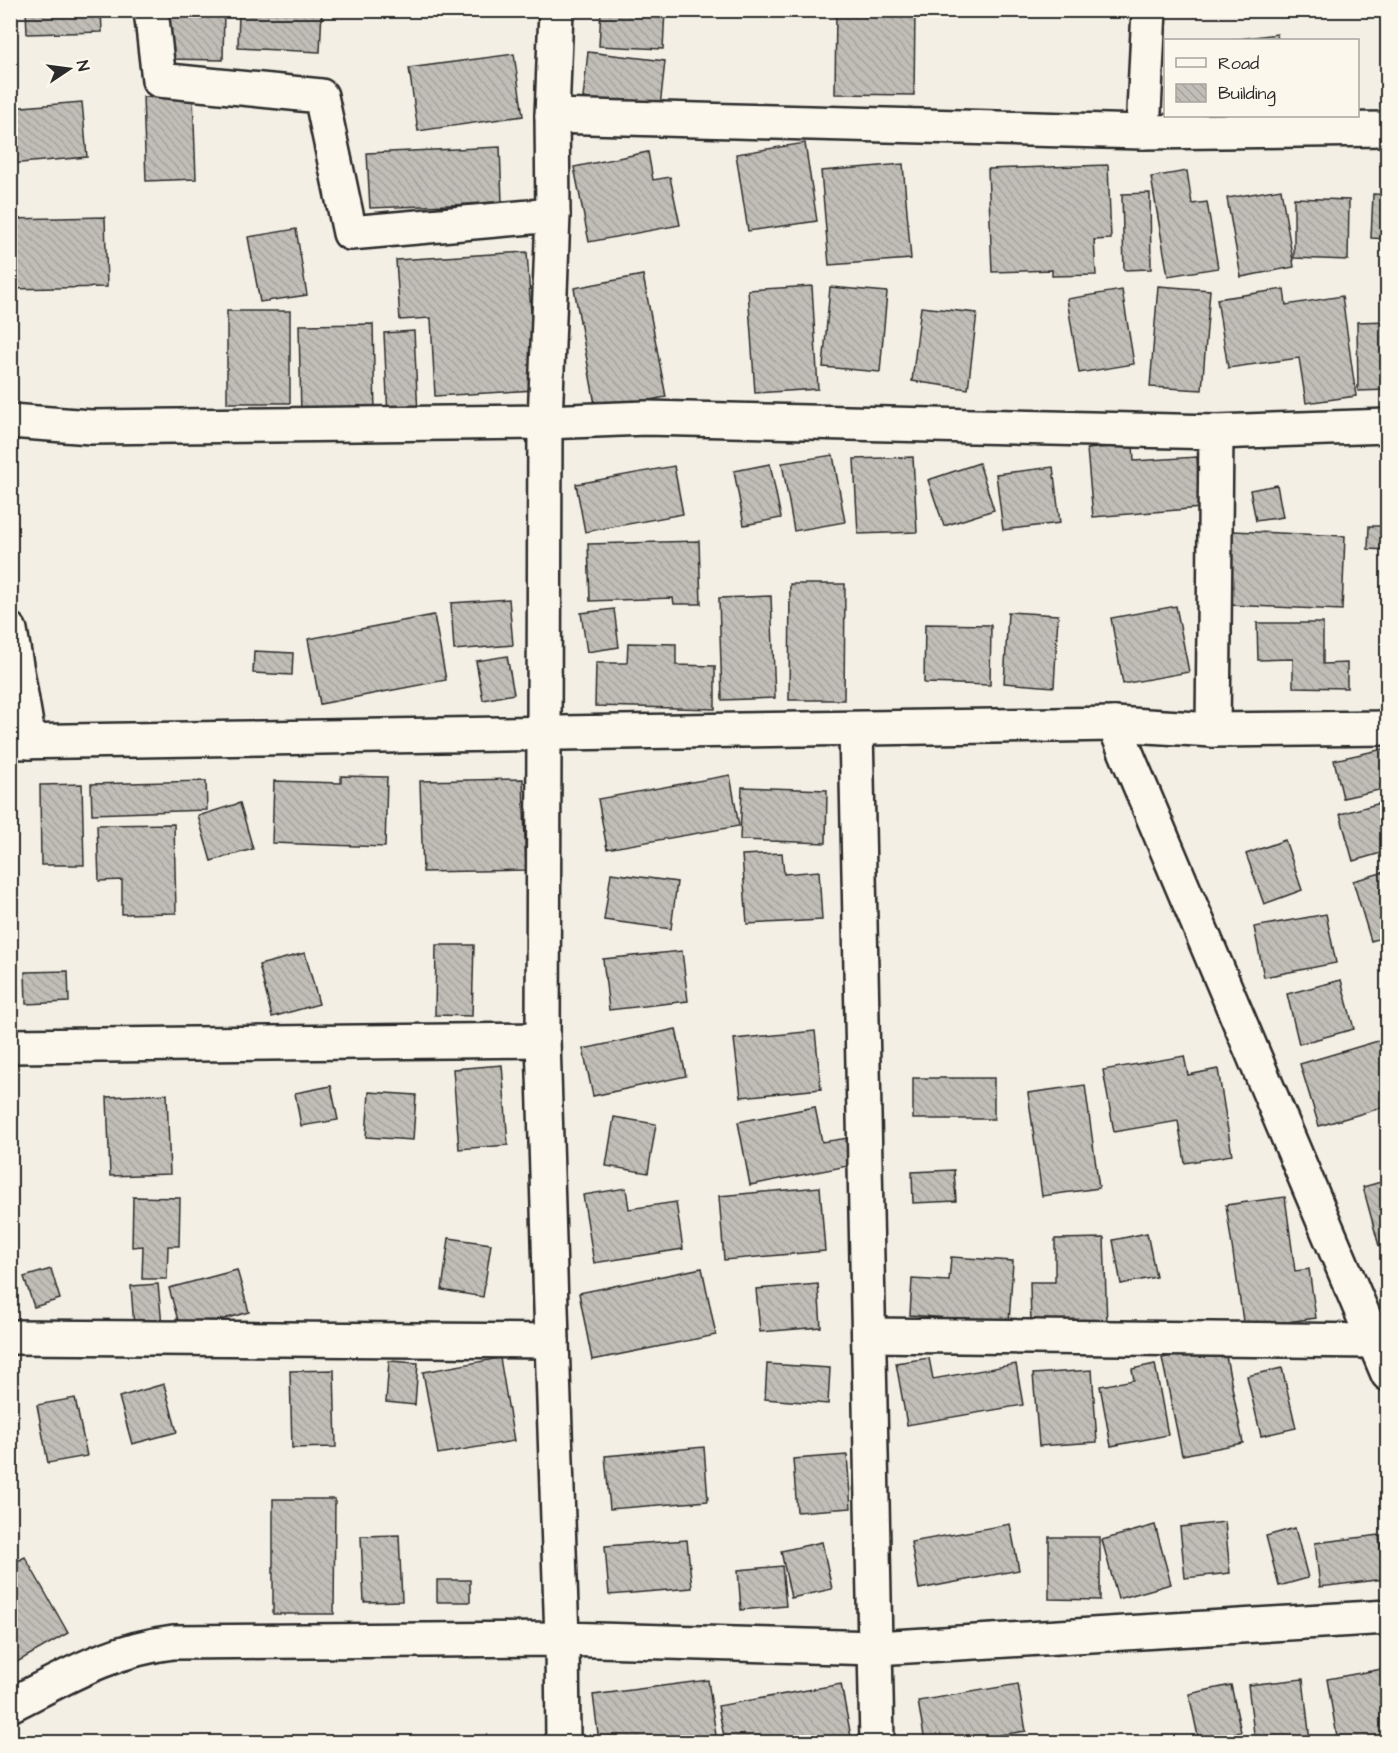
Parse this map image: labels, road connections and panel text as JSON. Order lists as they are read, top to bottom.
{
  "legend": ["Road", "Building"],
  "north": "right"
}
